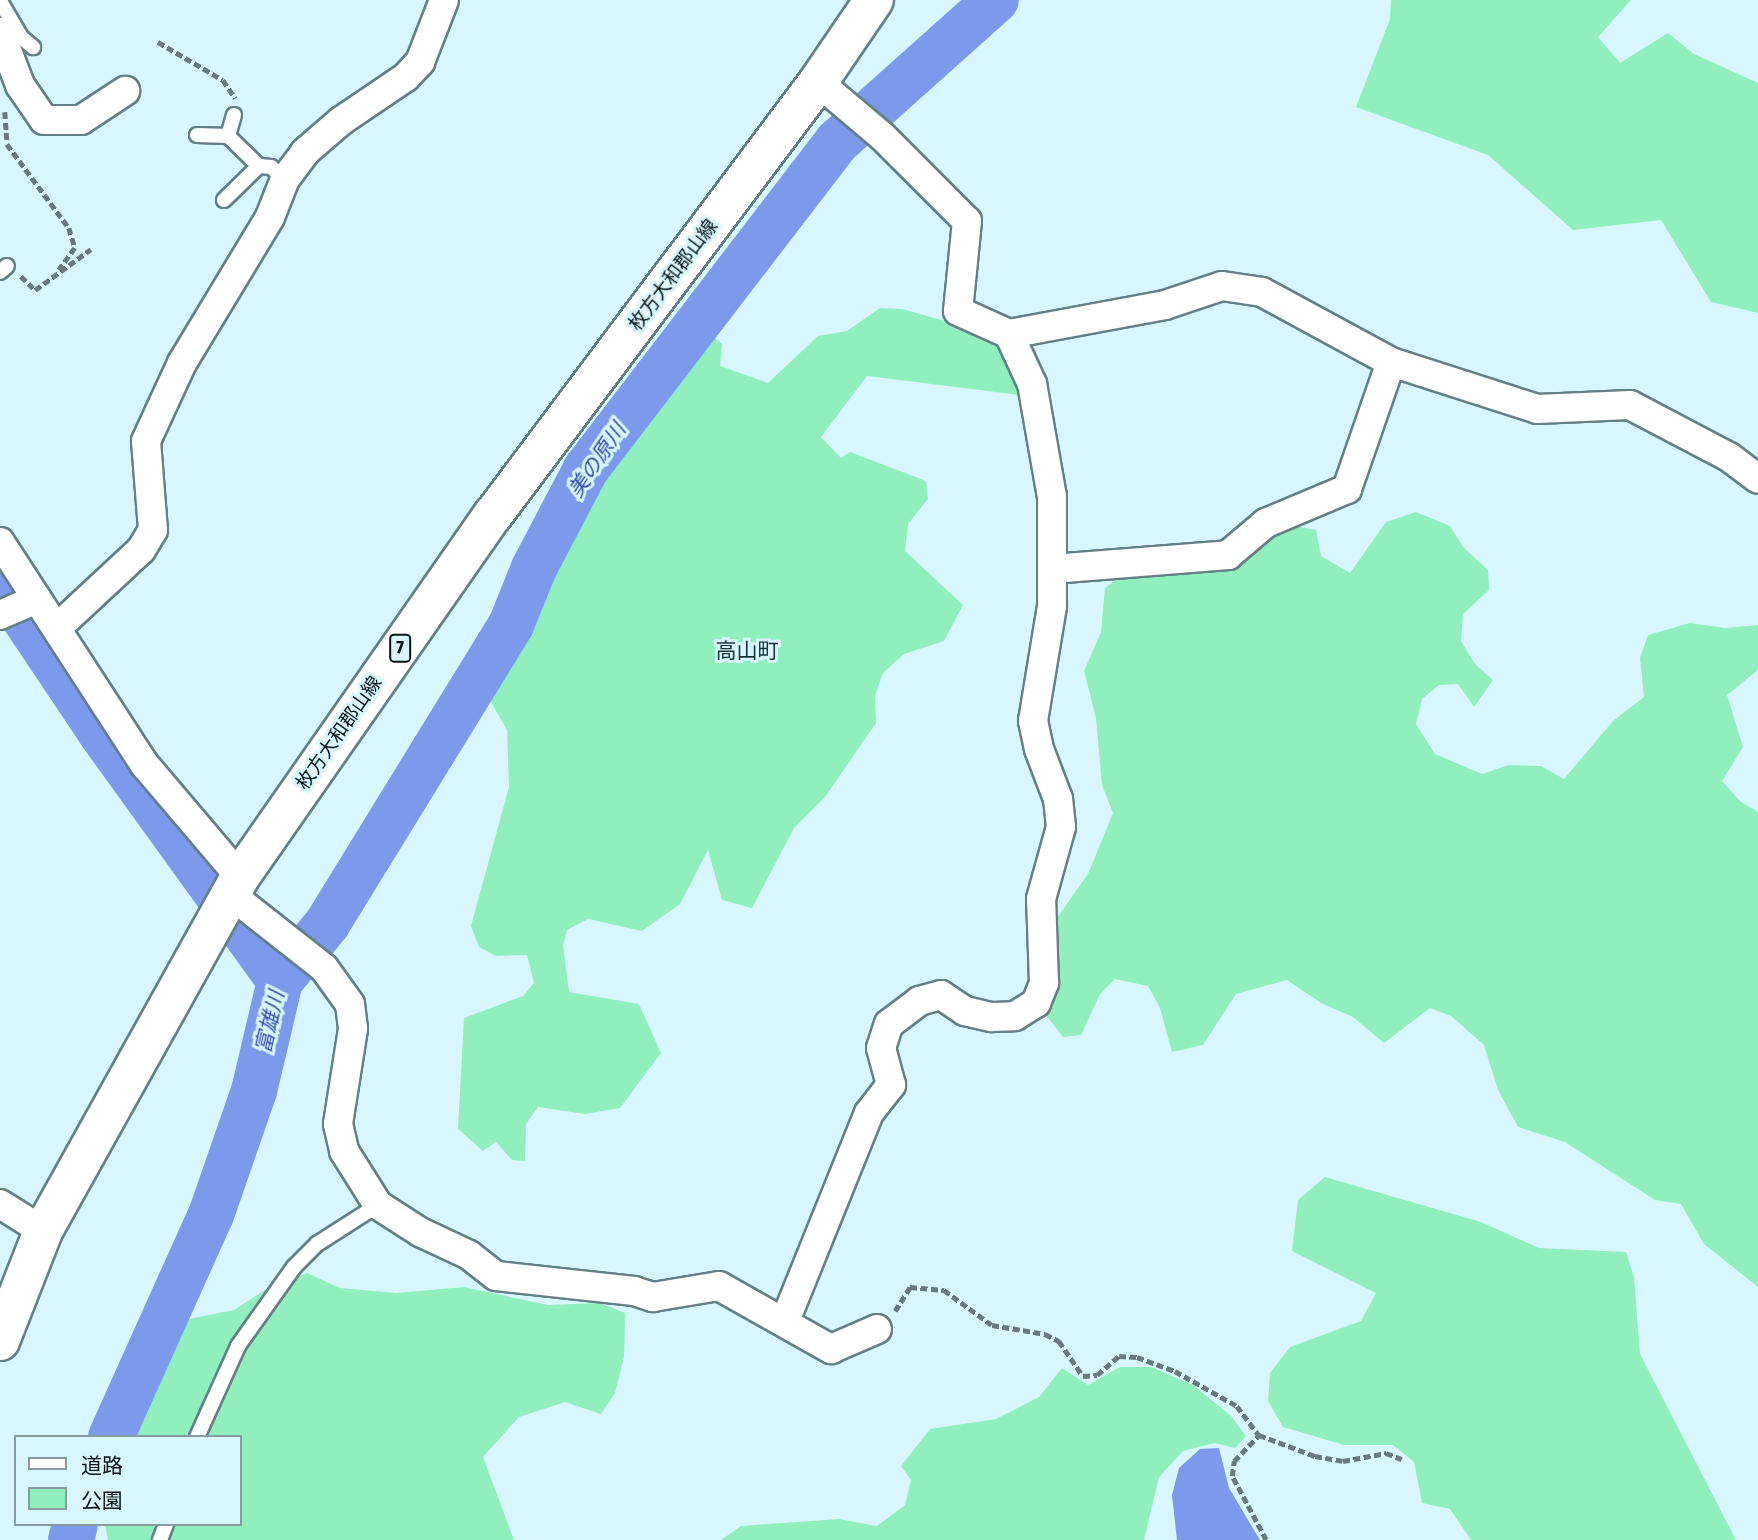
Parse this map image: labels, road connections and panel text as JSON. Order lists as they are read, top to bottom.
{
  "streets": {
    "main road": ["枚方大和郡山線", "7"]
  },
  "districts": ["高山町"],
  "water": ["美の原川", "富雄川"],
  "legend": ["道路", "公園"]
}
